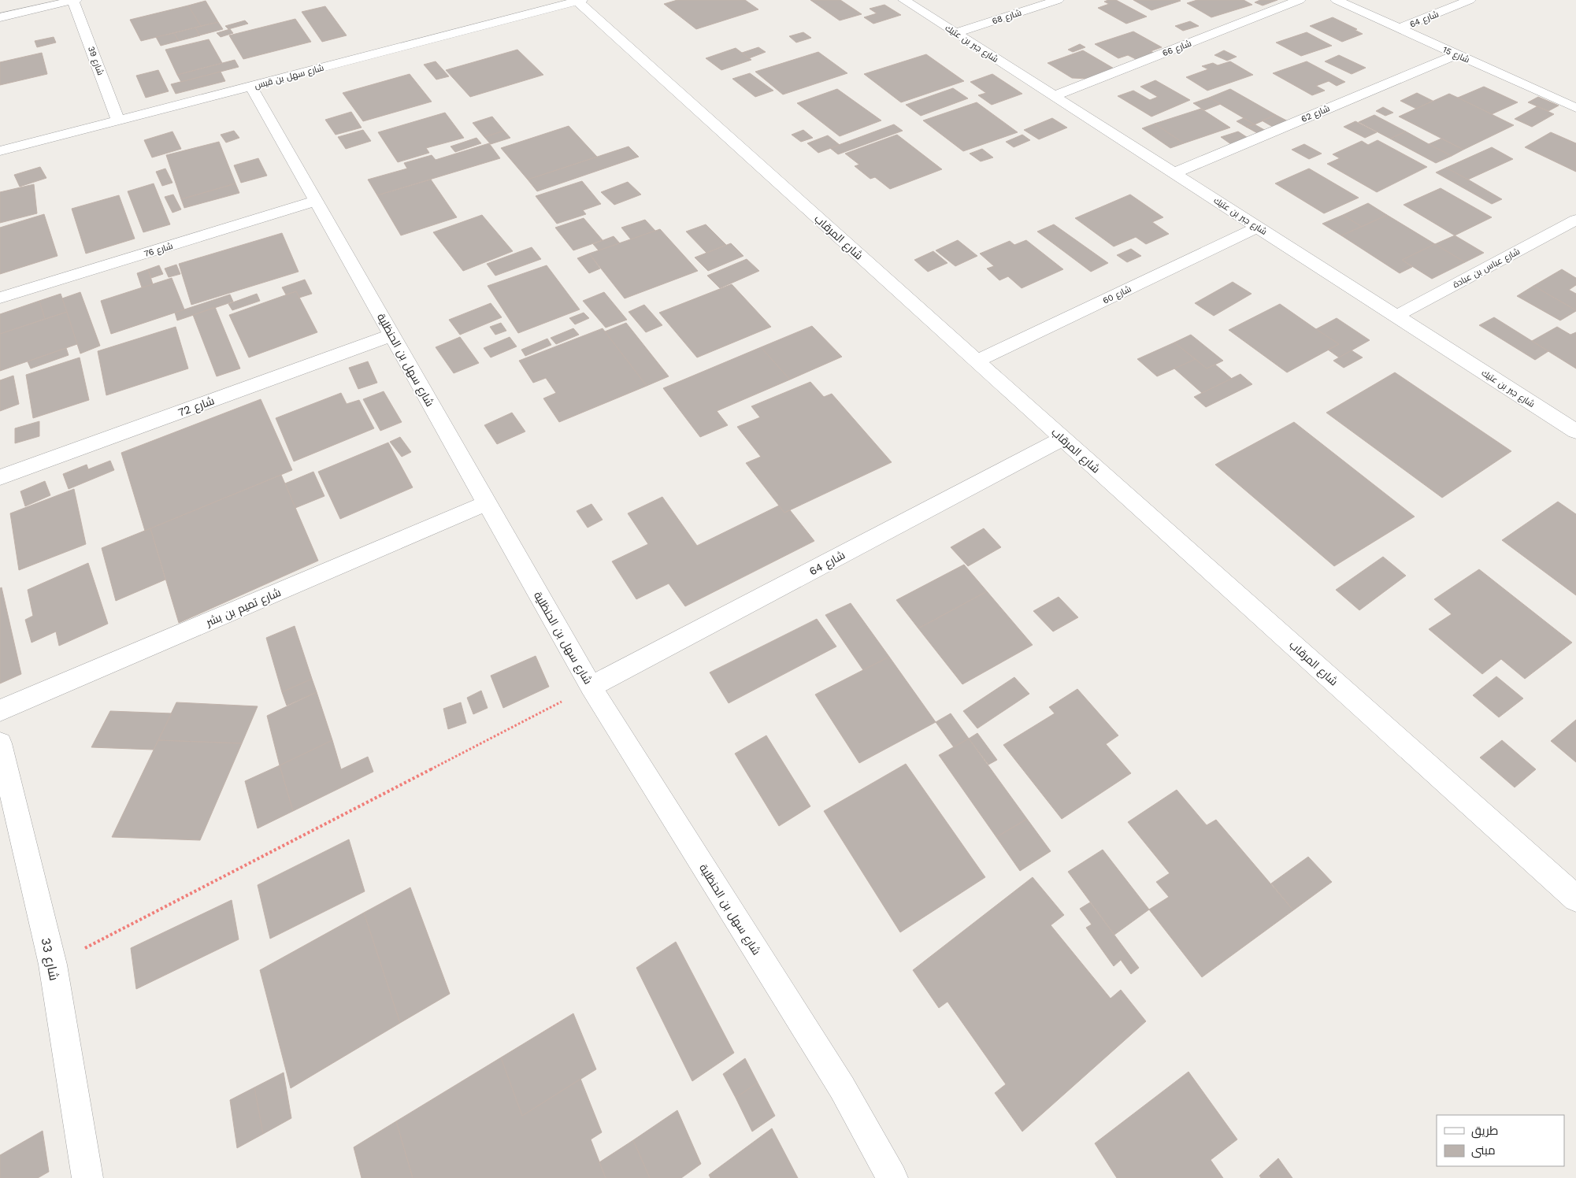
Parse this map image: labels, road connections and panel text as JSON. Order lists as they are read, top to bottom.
{
  "streets": {
    "street": [
      "شارع 68",
      "شارع 64",
      "شارع جبر بن عتيك",
      "شارع 66",
      "شارع 15",
      "شارع 39",
      "شارع سهل بن قيس",
      "شارع 62",
      "شارع المرقاب",
      "شارع 76",
      "شارع عباس بن عبادة",
      "شارع 60",
      "شارع سهل بن الحنظلية",
      "شارع 72",
      "شارع تميم بن بشر",
      "شارع 33"
    ]
  },
  "crossings": [
    ["شارع 68", "شارع جبر بن عتيك"],
    ["شارع 64", "شارع 15"],
    ["شارع 64", "شارع المرقاب"],
    ["شارع 64", "شارع سهل بن الحنظلية"],
    ["شارع جبر بن عتيك", "شارع 66"],
    ["شارع جبر بن عتيك", "شارع 62"],
    ["شارع جبر بن عتيك", "شارع عباس بن عبادة"],
    ["شارع جبر بن عتيك", "شارع 60"],
    ["شارع 15", "شارع 62"],
    ["شارع 39", "شارع سهل بن قيس"],
    ["شارع سهل بن قيس", "شارع المرقاب"],
    ["شارع سهل بن قيس", "شارع سهل بن الحنظلية"],
    ["شارع المرقاب", "شارع 60"],
    ["شارع 76", "شارع سهل بن الحنظلية"],
    ["شارع سهل بن الحنظلية", "شارع 72"],
    ["شارع سهل بن الحنظلية", "شارع تميم بن بشر"]
  ],
  "legend": ["طريق", "مبنى"]
}
